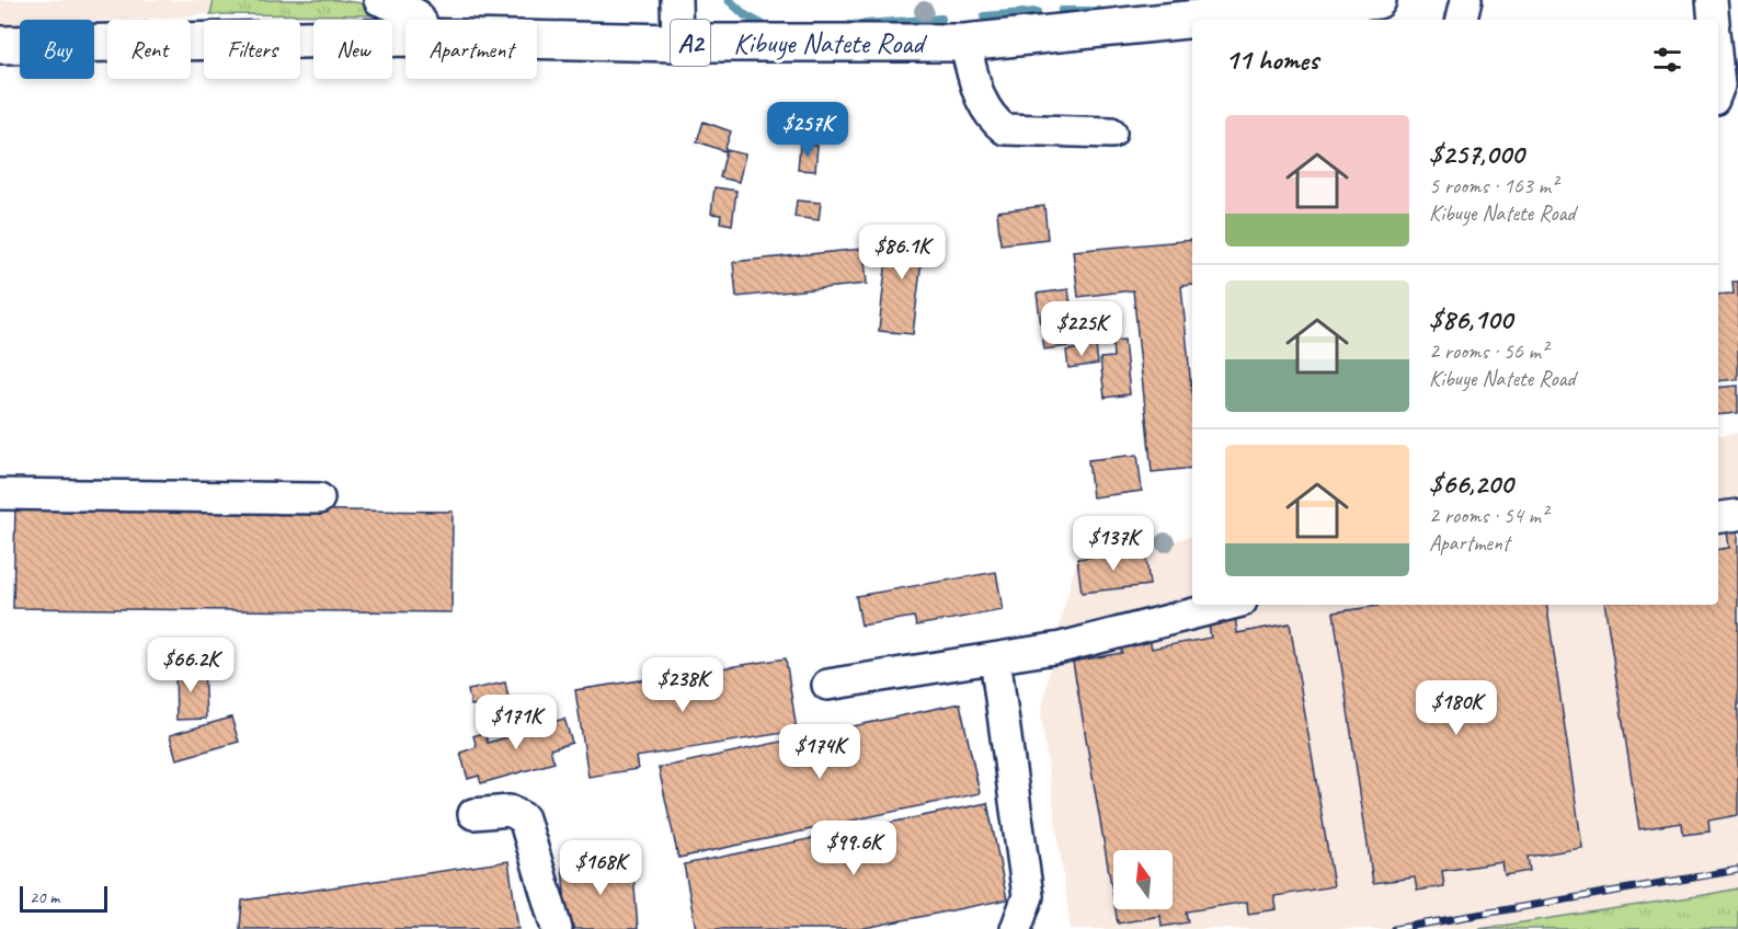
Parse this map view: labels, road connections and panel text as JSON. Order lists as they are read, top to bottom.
{
  "streets": {
    "main road": ["A2", "Kibuye Natete Road"]
  },
  "scale_bar": "20 m",
  "north": "top",
  "page": {
    "chip": [
      "Buy",
      "Rent",
      "Filters",
      "New",
      "Apartment"
    ],
    "heading": "11 homes",
    "list": [
      {
        "name": "$257,000",
        "note": "5 rooms · 163 m² · Kibuye Natete Road"
      },
      {
        "name": "$86,100",
        "note": "2 rooms · 56 m² · Kibuye Natete Road"
      },
      {
        "name": "$66,200",
        "note": "2 rooms · 54 m² · Apartment"
      }
    ],
    "price": [
      "$257K",
      "$86.1K",
      "$225K",
      "$137K",
      "$66.2K",
      "$238K",
      "$180K",
      "$171K",
      "$174K",
      "$99.6K",
      "$168K"
    ],
    "scale": "20 m"
  }
}
